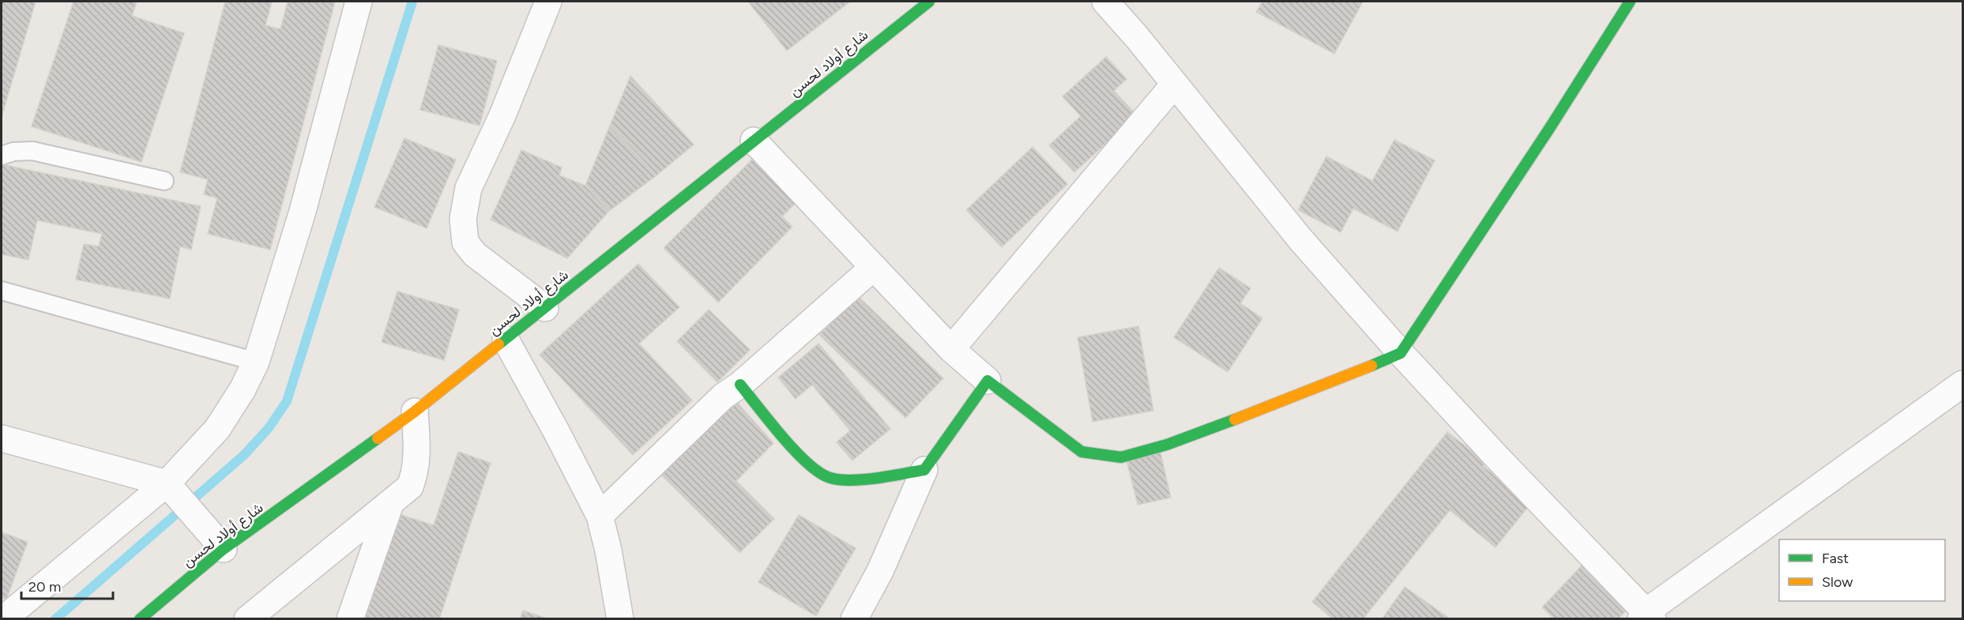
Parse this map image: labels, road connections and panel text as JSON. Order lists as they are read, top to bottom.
{
  "streets": {
    "street": ["شارع أولاد لحسن"]
  },
  "legend": ["Fast", "Slow"],
  "scale_bar": "20 m"
}
